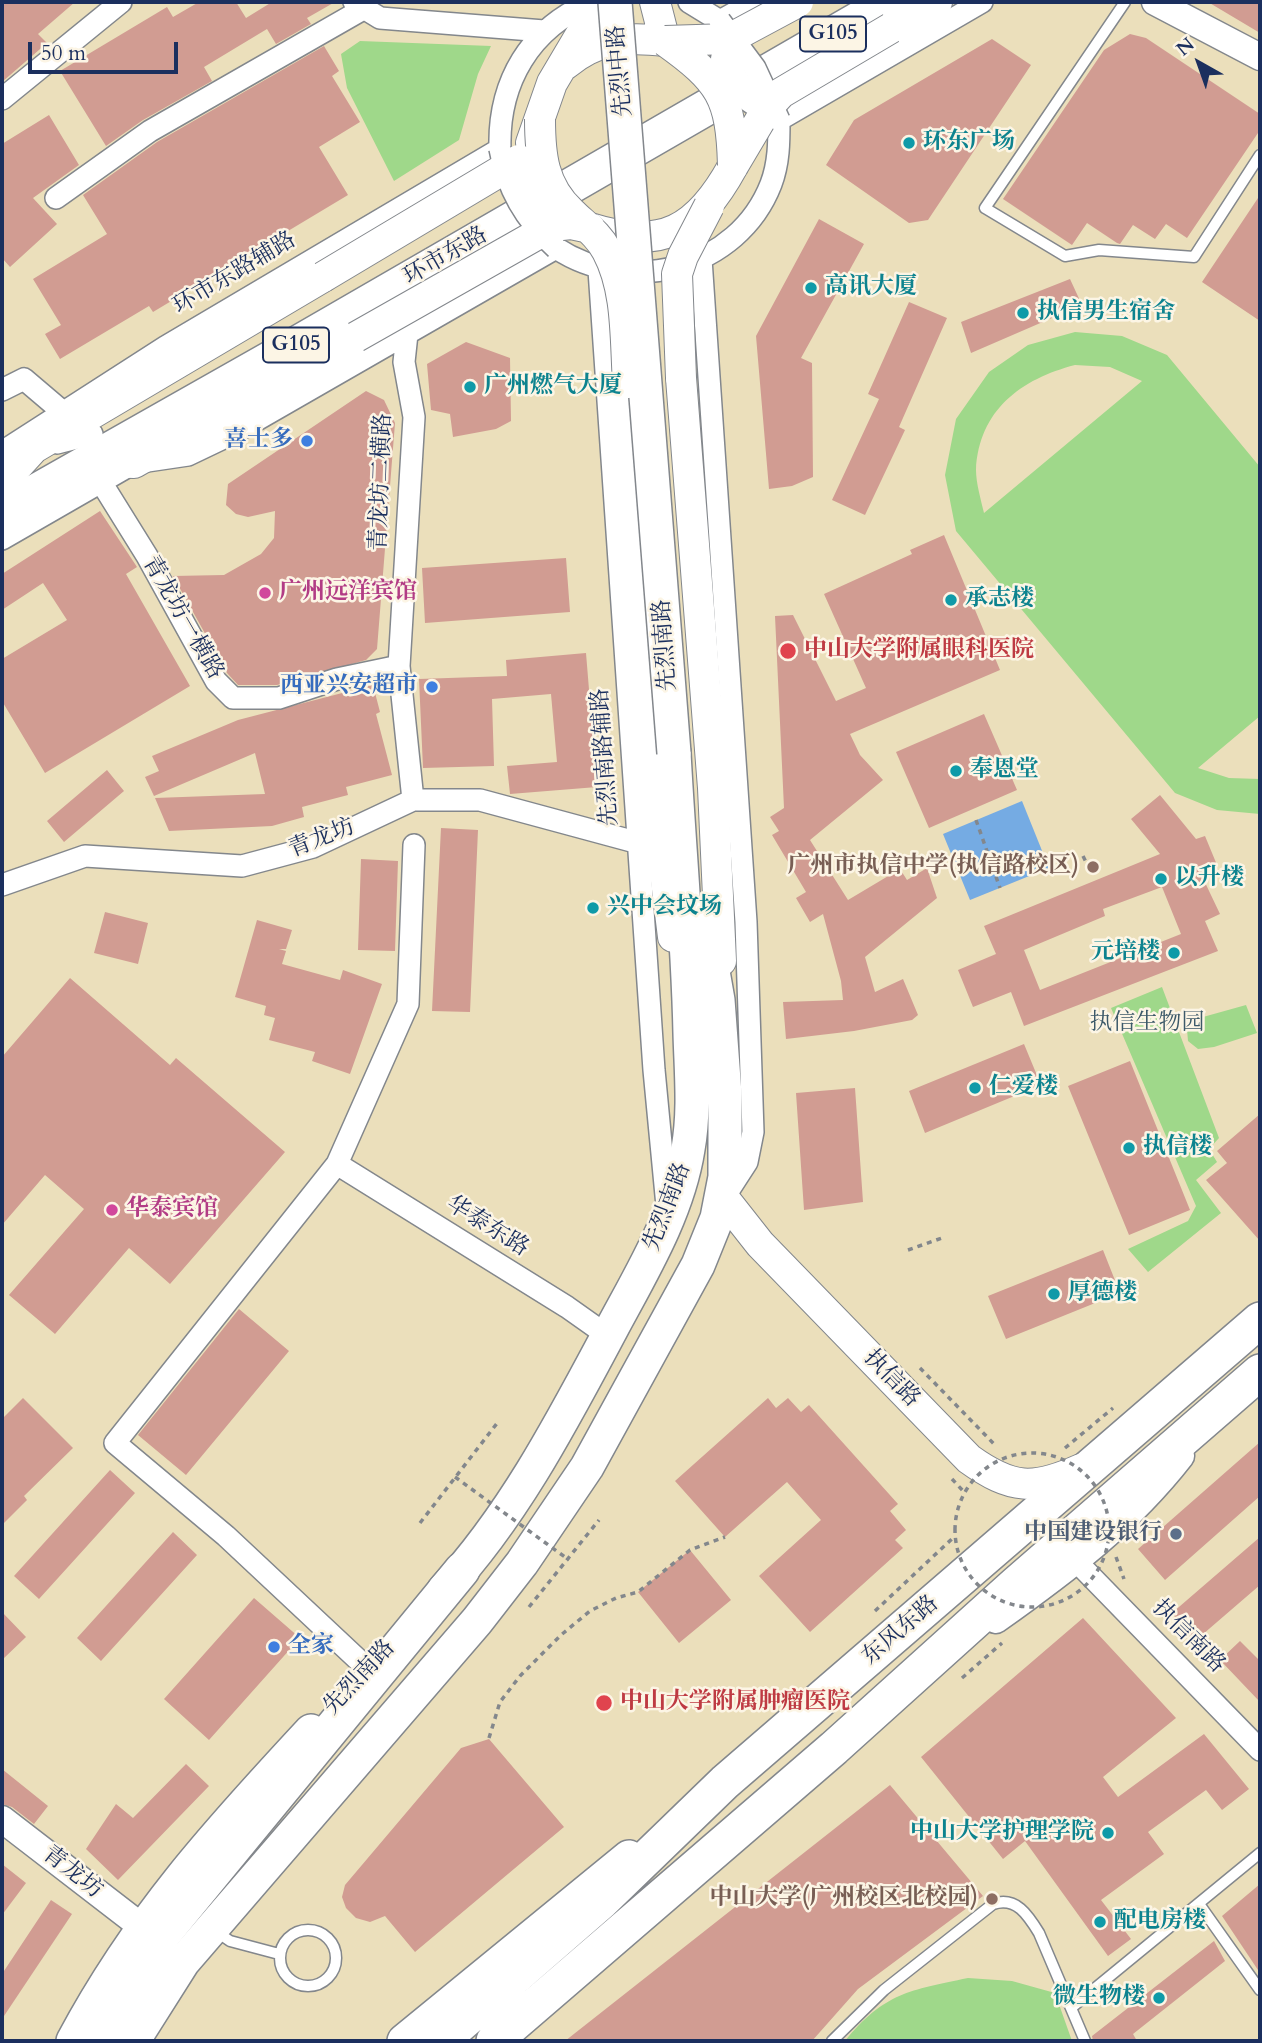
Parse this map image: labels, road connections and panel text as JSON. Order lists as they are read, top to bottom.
{
  "streets": {
    "highway": ["G105", "环市东路", "东风东路"],
    "main road": ["先烈中路", "先烈南路", "执信路"],
    "street": [
      "环市东路辅路",
      "青龙坊二横路",
      "青龙坊一横路",
      "先烈南路辅路",
      "青龙坊",
      "华泰东路",
      "执信南路"
    ]
  },
  "crossings": [
    ["先烈中路", "先烈南路"],
    ["环市东路", "青龙坊一横路"],
    ["青龙坊二横路", "青龙坊一横路"],
    ["青龙坊二横路", "青龙坊"],
    ["先烈南路", "先烈南路辅路"],
    ["先烈南路", "青龙坊"],
    ["先烈南路", "华泰东路"],
    ["先烈南路", "执信路"],
    ["先烈南路辅路", "青龙坊"],
    ["执信路", "东风东路"]
  ],
  "parks": ["执信生物园"],
  "places": [
    "环东广场",
    "高讯大厦",
    "执信男生宿舍",
    "广州燃气大厦",
    "喜士多",
    "广州远洋宾馆",
    "承志楼",
    "中山大学附属眼科医院",
    "西亚兴安超市",
    "奉恩堂",
    "广州市执信中学(执信路校区)",
    "以升楼",
    "兴中会坟场",
    "元培楼",
    "仁爱楼",
    "执信楼",
    "华泰宾馆",
    "厚德楼",
    "中国建设银行",
    "全家",
    "中山大学附属肿瘤医院",
    "中山大学护理学院",
    "中山大学(广州校区北校园)",
    "配电房楼",
    "微生物楼"
  ],
  "scale_bar": "50 m",
  "north": "top left"
}
